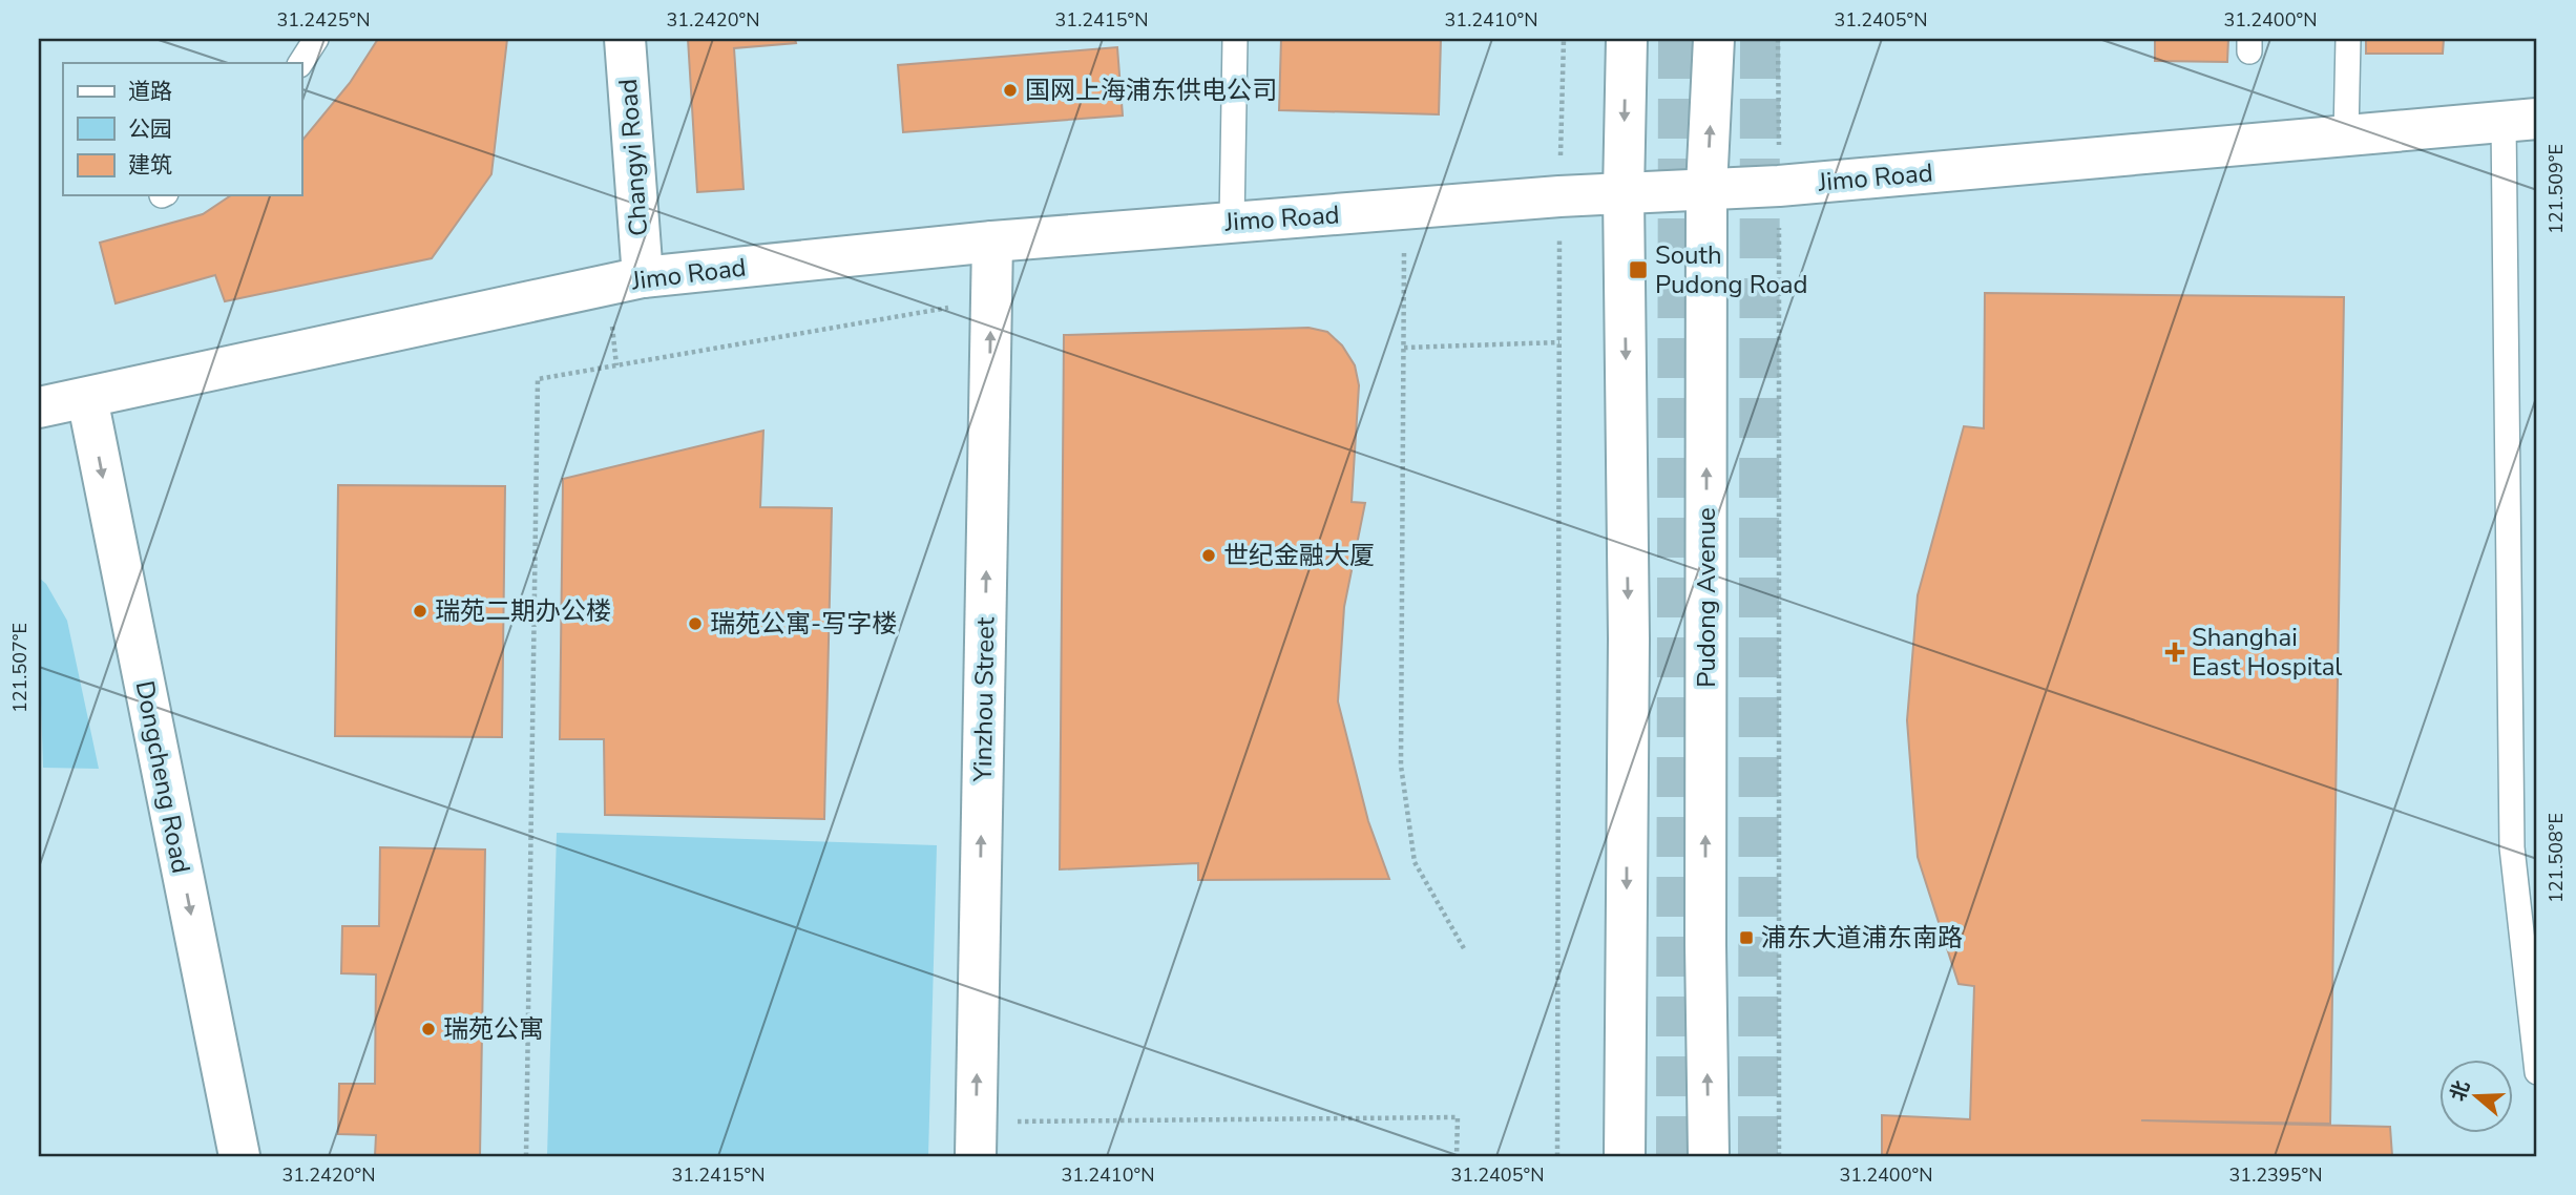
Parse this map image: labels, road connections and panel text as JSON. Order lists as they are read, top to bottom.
{
  "streets": {
    "street": [
      "Changyi Road",
      "Jimo Road",
      "Pudong Avenue",
      "Yinzhou Street",
      "Dongcheng Road"
    ]
  },
  "crossings": [
    ["Changyi Road", "Jimo Road"],
    ["Jimo Road", "Pudong Avenue"],
    ["Jimo Road", "Yinzhou Street"],
    ["Jimo Road", "Dongcheng Road"]
  ],
  "one_way": ["Yinzhou Street", "Dongcheng Road"],
  "places": {
    "other": [
      "国网上海浦东供电公司",
      "世纪金融大厦",
      "瑞苑二期办公楼",
      "瑞苑公寓-写字楼",
      "瑞苑公寓"
    ],
    "transit": ["South Pudong Road", "浦东大道浦东南路"],
    "health": ["Shanghai East Hospital"]
  },
  "legend": ["道路", "公园", "建筑"],
  "north": "left",
  "coordinates": [
    "31.2425°N",
    "31.2420°N",
    "31.2415°N",
    "31.2410°N",
    "31.2405°N",
    "31.2400°N",
    "121.509°E",
    "121.507°E",
    "121.508°E",
    "31.2395°N"
  ]
}
